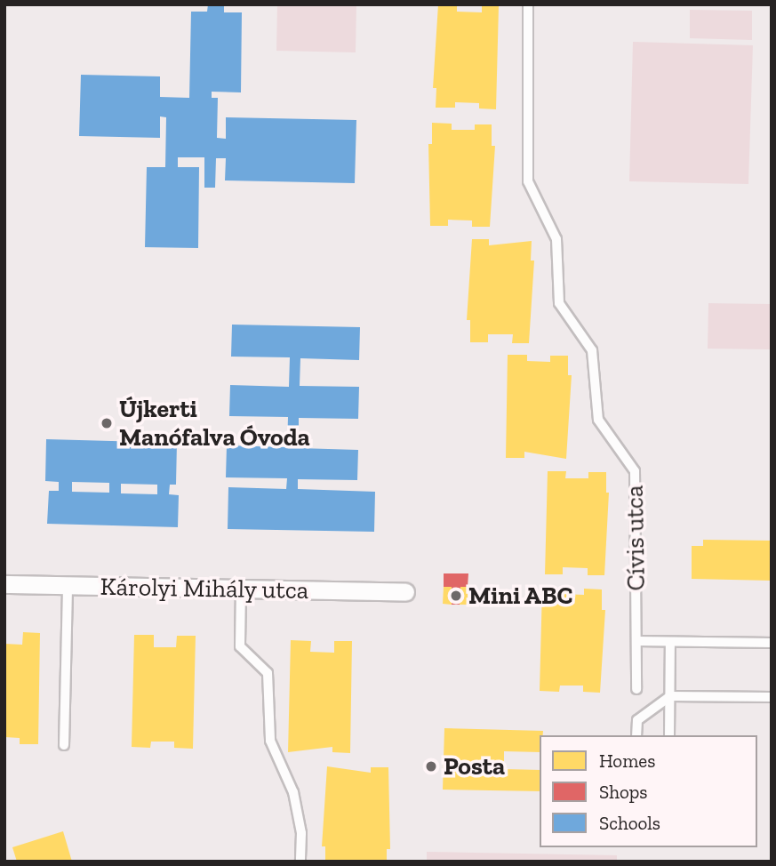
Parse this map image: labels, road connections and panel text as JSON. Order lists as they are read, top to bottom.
{
  "streets": {
    "street": ["Károlyi Mihály utca"],
    "lane": ["Cívis utca"]
  },
  "places": ["Újkerti Manófalva Óvoda", "Mini ABC", "Posta"],
  "legend": ["Homes", "Shops", "Schools"]
}
